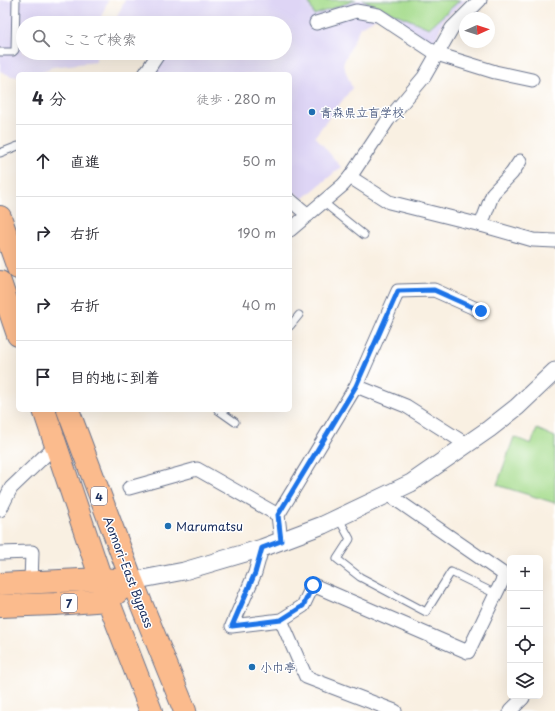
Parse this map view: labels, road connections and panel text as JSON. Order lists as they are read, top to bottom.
{
  "streets": {
    "highway": ["4", "Aomori-East Bypass", "7"]
  },
  "crossings": [
    ["4", "7"],
    ["Aomori-East Bypass", "7"]
  ],
  "places": ["青森県立盲学校", "Marumatsu", "小巾亭"],
  "north": "right",
  "page": {
    "search": "ここで検索",
    "heading": ["4 分", "徒歩 · 280 m"],
    "list": [
      ["直進", "50 m"],
      ["右折", "190 m"],
      ["右折", "40 m"],
      "目的地に到着"
    ],
    "map_buttons": ["+", "−"]
  }
}
